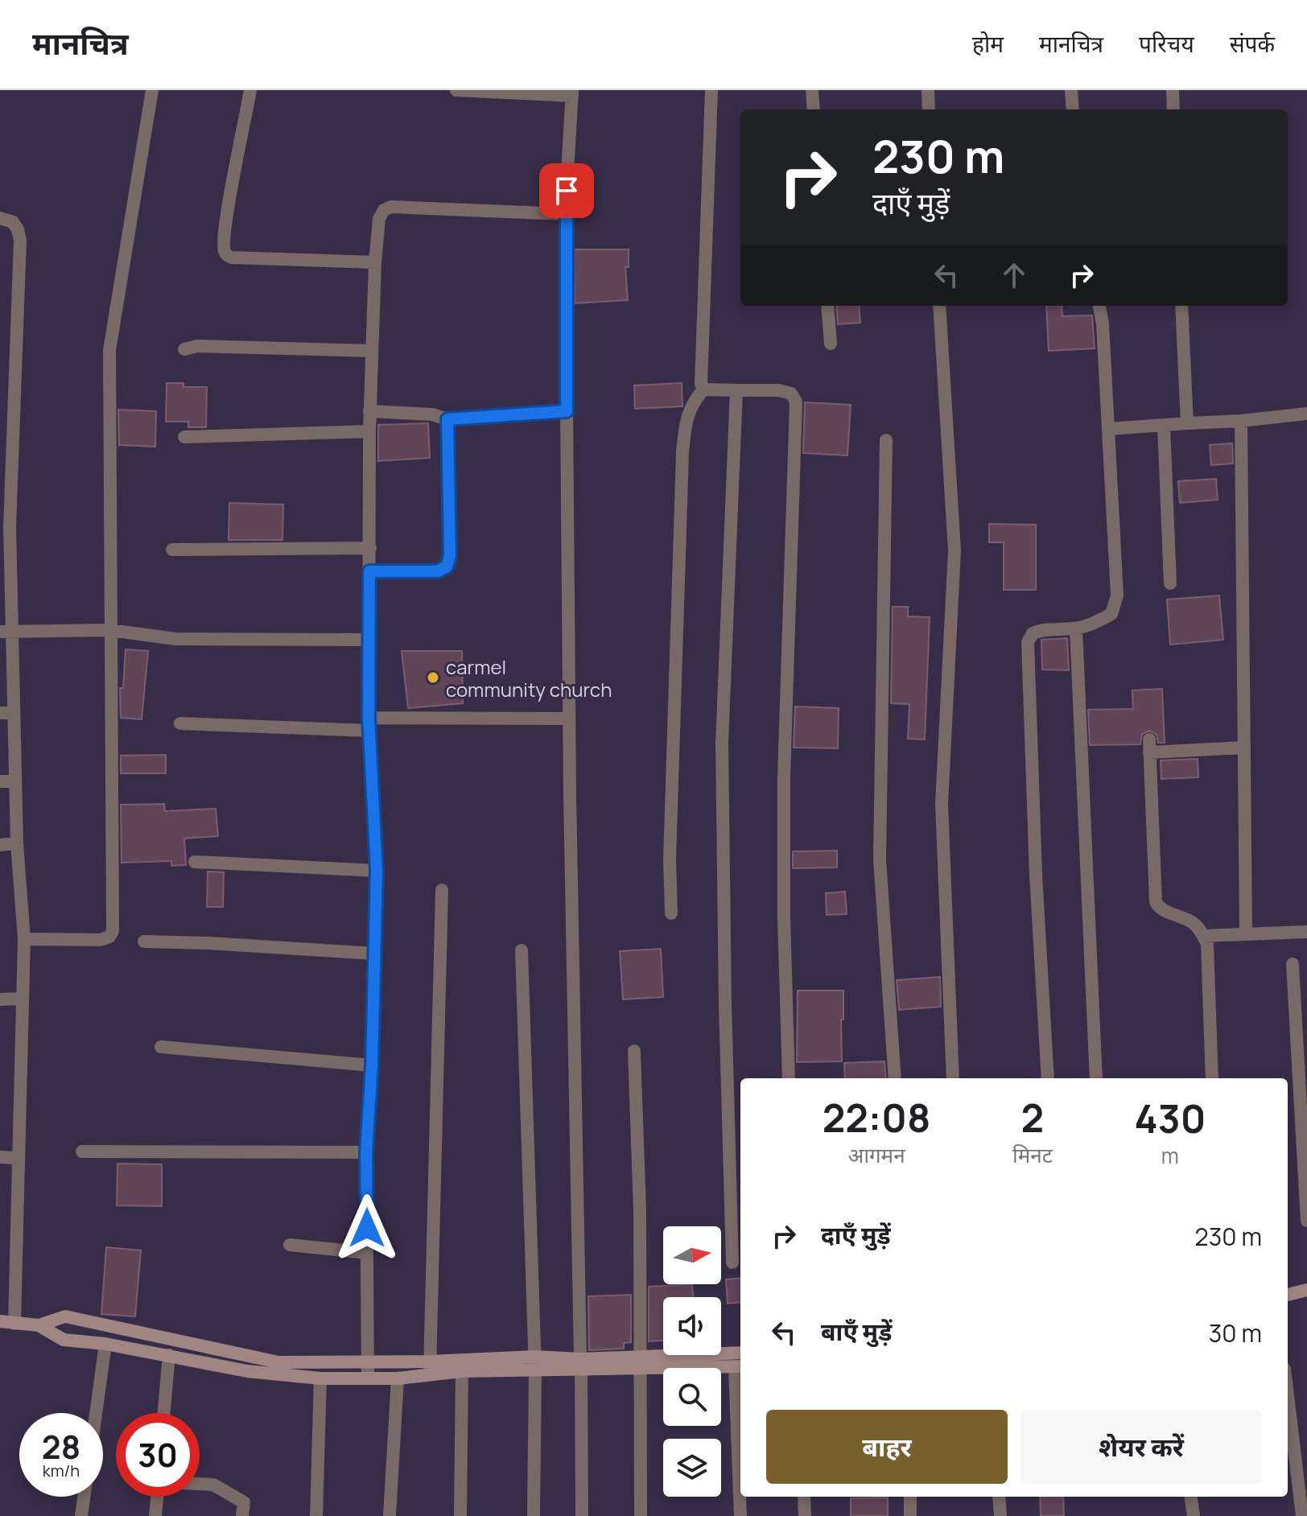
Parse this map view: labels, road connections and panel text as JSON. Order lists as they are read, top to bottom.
{
  "places": ["carmel community church"],
  "north": "right",
  "page": {
    "header": "मानचित्र",
    "nav": [
      "होम",
      "मानचित्र",
      "परिचय",
      "संपर्क"
    ],
    "turn": ["230 m", "दाएँ मुड़ें"],
    "eta": [
      "22:08",
      "आगमन",
      "2",
      "मिनट",
      "430",
      "m"
    ],
    "list": [
      {
        "name": "दाएँ मुड़ें",
        "value": "230 m"
      },
      {
        "name": "बाएँ मुड़ें",
        "value": "30 m"
      }
    ],
    "buttons": ["बाहर", "शेयर करें"],
    "speed": "28 km/h",
    "limit": "30"
  }
}
